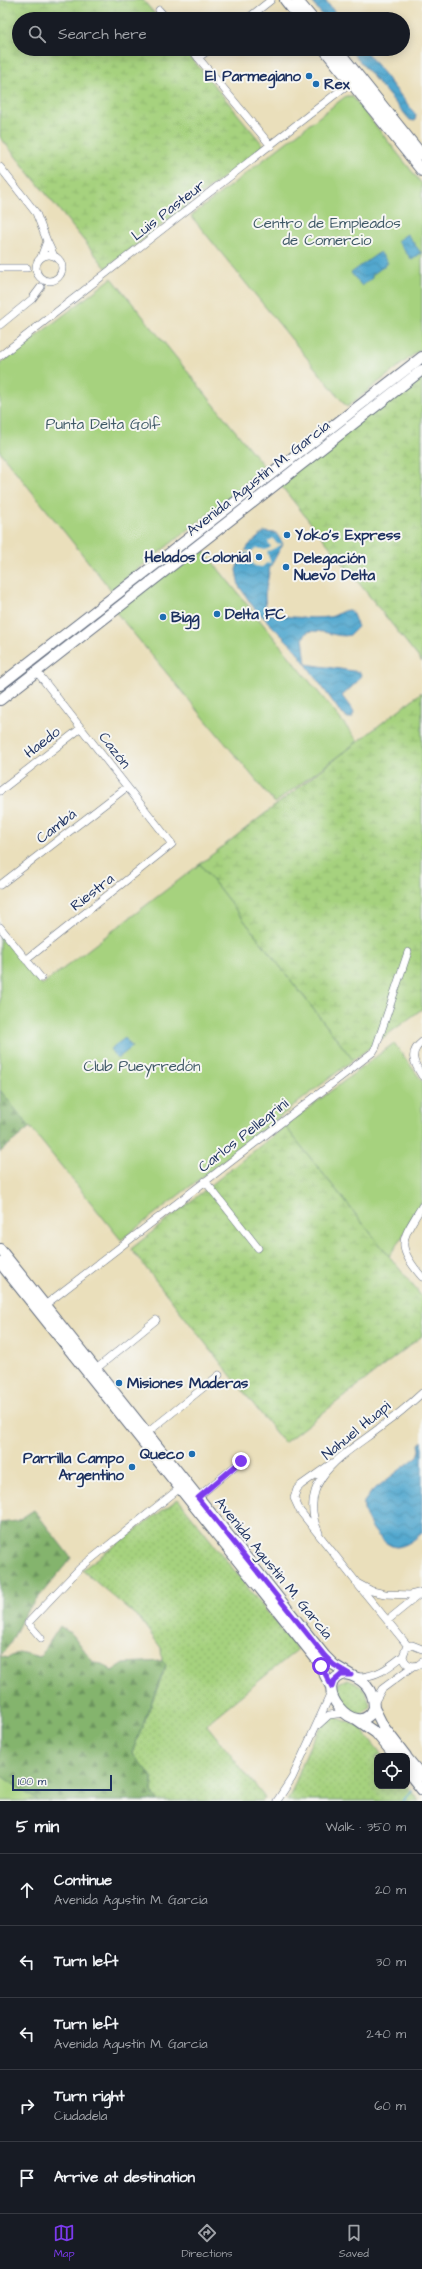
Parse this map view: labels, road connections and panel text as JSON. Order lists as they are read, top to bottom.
{
  "streets": {
    "main road": ["Avenida Agustín M. García"],
    "street": [
      "Luis Pasteur",
      "Haedo",
      "Cazón",
      "Cambá",
      "Riestra",
      "Carlos Pellegrini",
      "Nahuel Huapi"
    ]
  },
  "crossings": [
    ["Avenida Agustín M. García", "Cazón"],
    ["Avenida Agustín M. García", "Carlos Pellegrini"],
    ["Haedo", "Cazón"],
    ["Cazón", "Cambá"],
    ["Cazón", "Riestra"]
  ],
  "parks": ["Centro de Empleados de Comercio", "Punta Delta Golf", "Club Pueyrredón"],
  "places": [
    "El Parmegiano",
    "Rex",
    "Yoko's Express",
    "Helados Colonial",
    "Delegación Nuevo Delta",
    "Delta FC",
    "Bigg",
    "Misiones Maderas",
    "Queco",
    "Parrilla Campo Argentino"
  ],
  "scale_bar": "100 m",
  "page": {
    "search": "Search here",
    "scale": "100 m",
    "heading": ["5 min", "Walk · 350 m"],
    "list": [
      ["Continue", "Avenida Agustín M. García", "20 m"],
      ["Turn left", "30 m"],
      ["Turn left", "Avenida Agustín M. García", "240 m"],
      ["Turn right", "Ciudadela", "60 m"],
      "Arrive at destination"
    ],
    "nav": ["Map", "Directions", "Saved"]
  }
}
